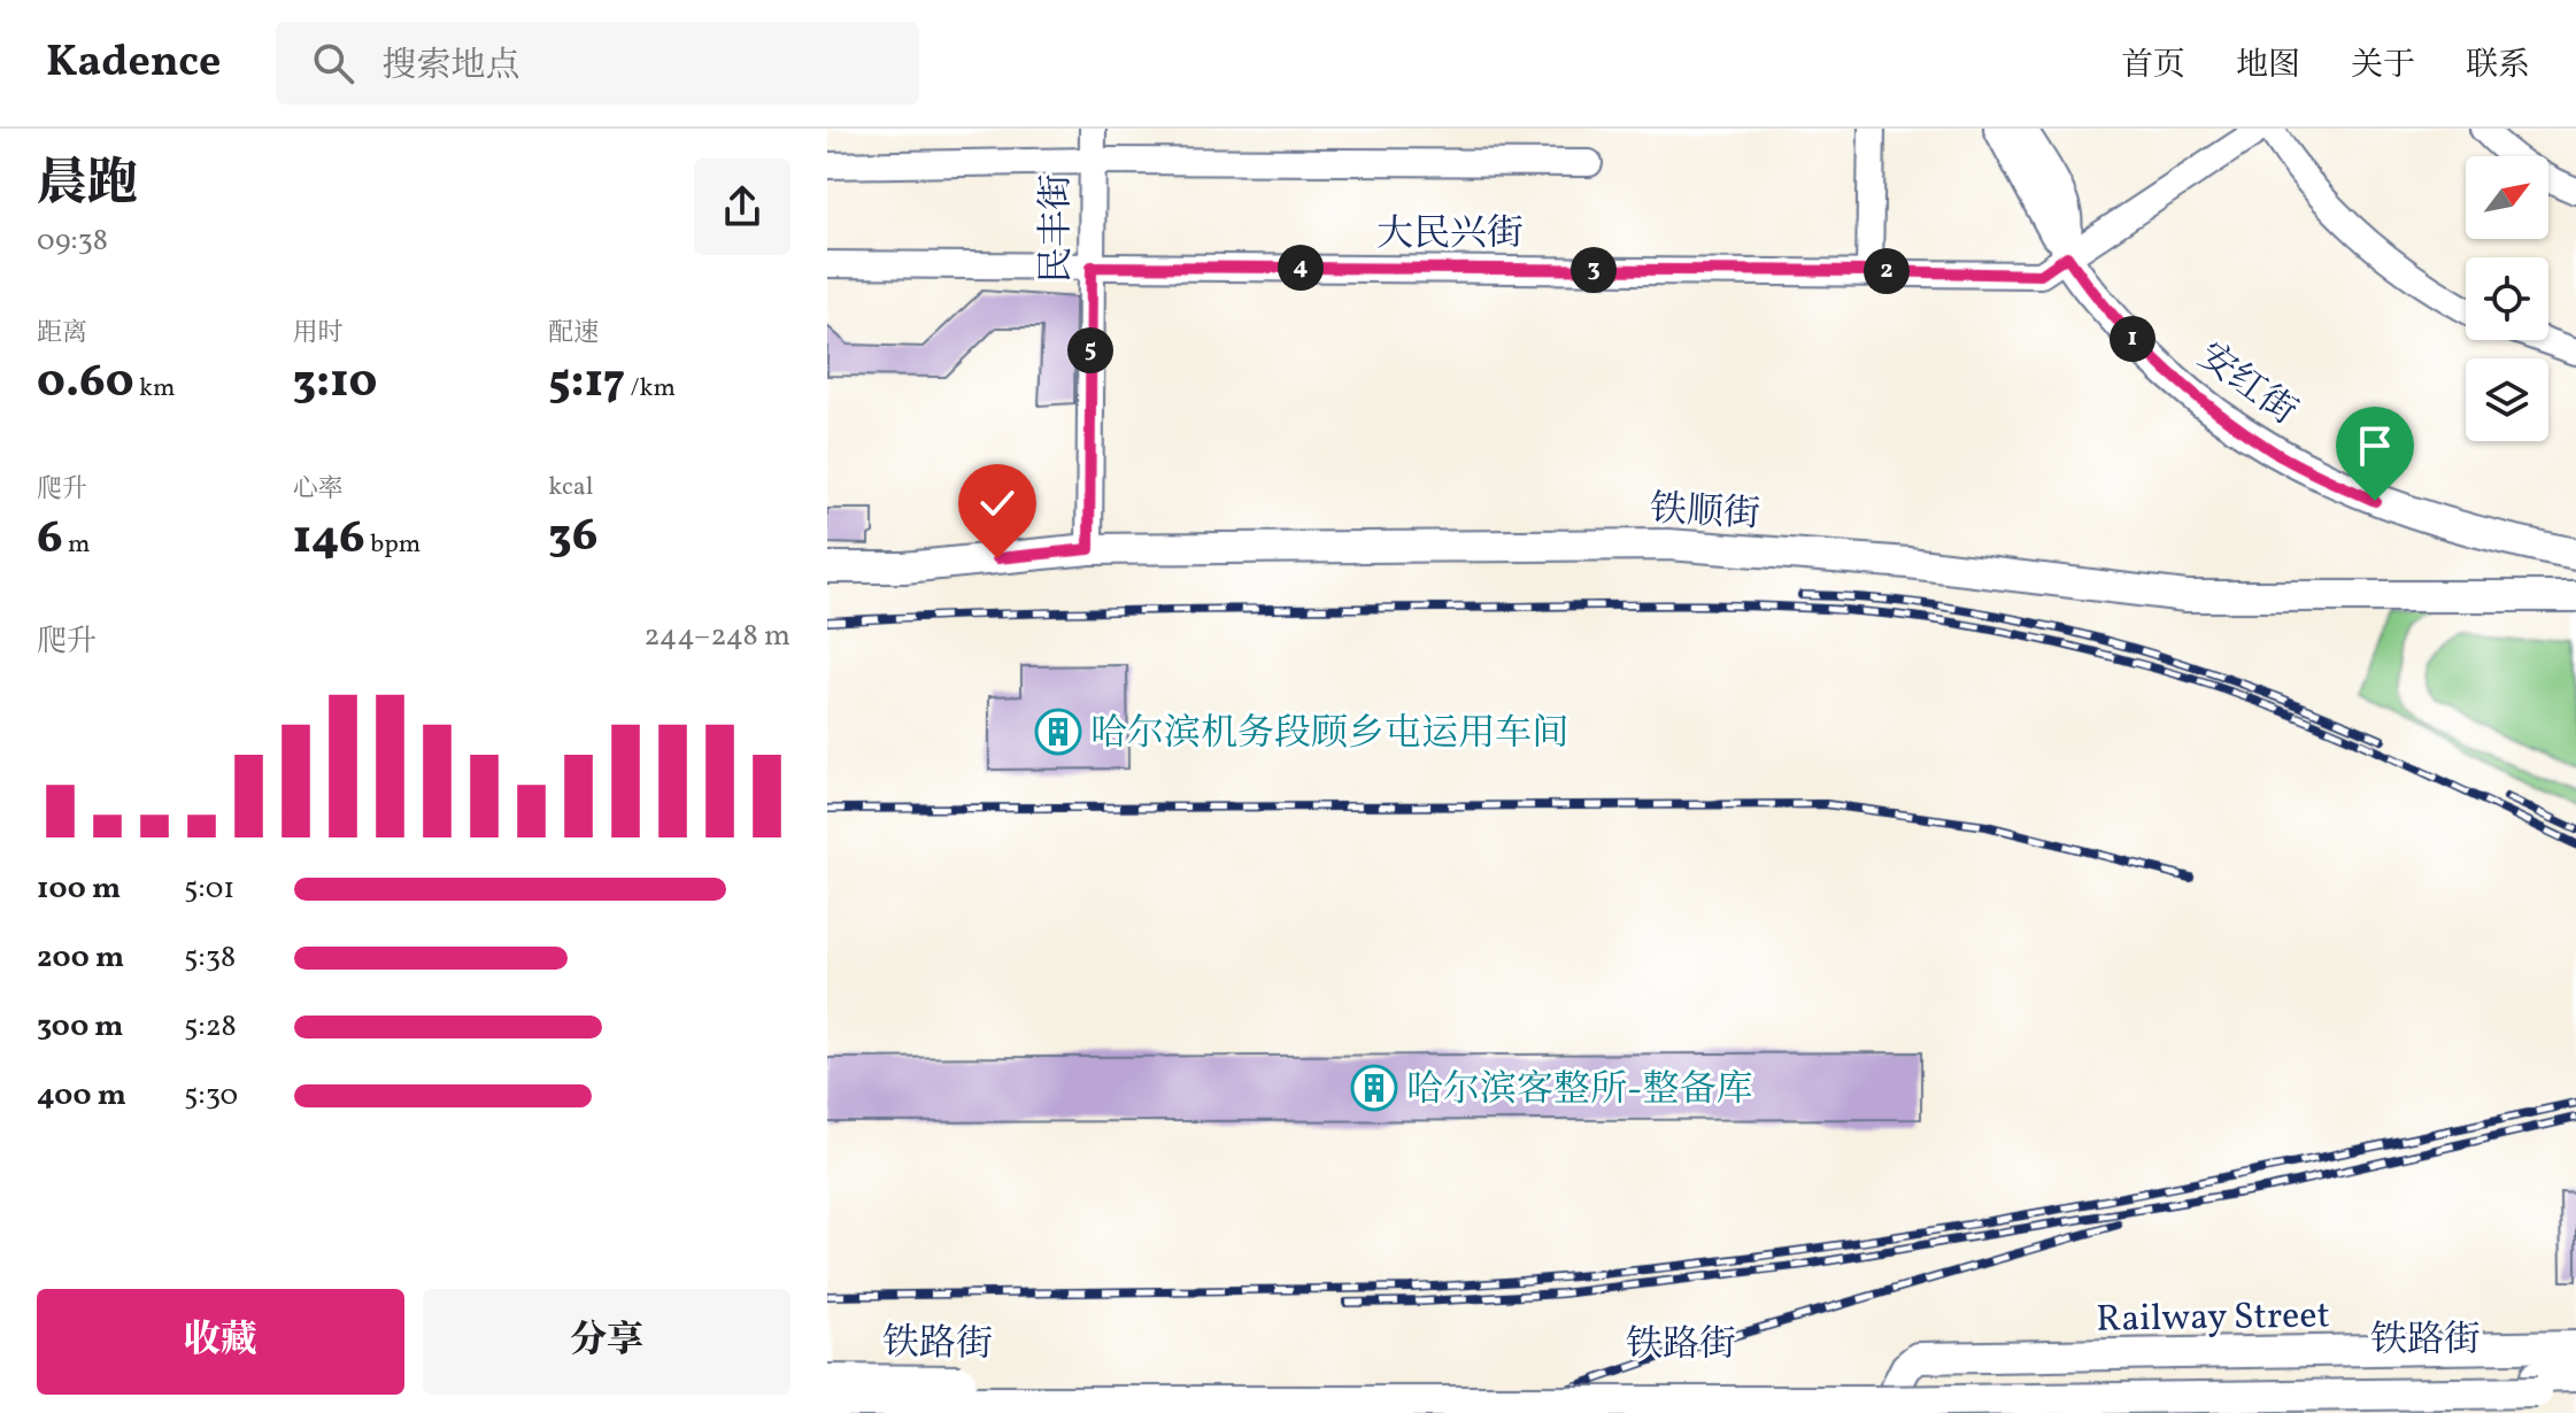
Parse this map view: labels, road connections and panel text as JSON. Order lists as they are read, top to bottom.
{
  "streets": {
    "main road": [
      "安红街",
      "铁顺街",
      "Railway Street",
      "铁路街"
    ],
    "street": ["民丰街", "大民兴街"]
  },
  "crossings": [
    ["民丰街", "大民兴街"],
    ["民丰街", "铁顺街"],
    ["大民兴街", "安红街"]
  ],
  "places": {
    "building": ["哈尔滨机务段顾乡屯运用车间", "哈尔滨客整所-整备库"]
  },
  "north": "top right",
  "page": {
    "header": "Kadence",
    "search": "搜索地点",
    "nav": [
      "首页",
      "地图",
      "关于",
      "联系"
    ],
    "heading": ["晨跑", "09:38"],
    "pins": [
      "4",
      "3",
      "2",
      "1",
      "5"
    ],
    "stats": [
      ["距离", "0.60 km"],
      ["用时", "3:10"],
      ["配速", "5:17 /km"],
      ["爬升", "6 m"],
      ["心率", "146 bpm"],
      ["kcal", "36"]
    ],
    "chart": ["爬升", "244–248 m"],
    "list": [
      {
        "name": "100 m",
        "note": "5:01"
      },
      {
        "name": "200 m",
        "note": "5:38"
      },
      {
        "name": "300 m",
        "note": "5:28"
      },
      {
        "name": "400 m",
        "note": "5:30"
      }
    ],
    "buttons": ["收藏", "分享"]
  }
}
